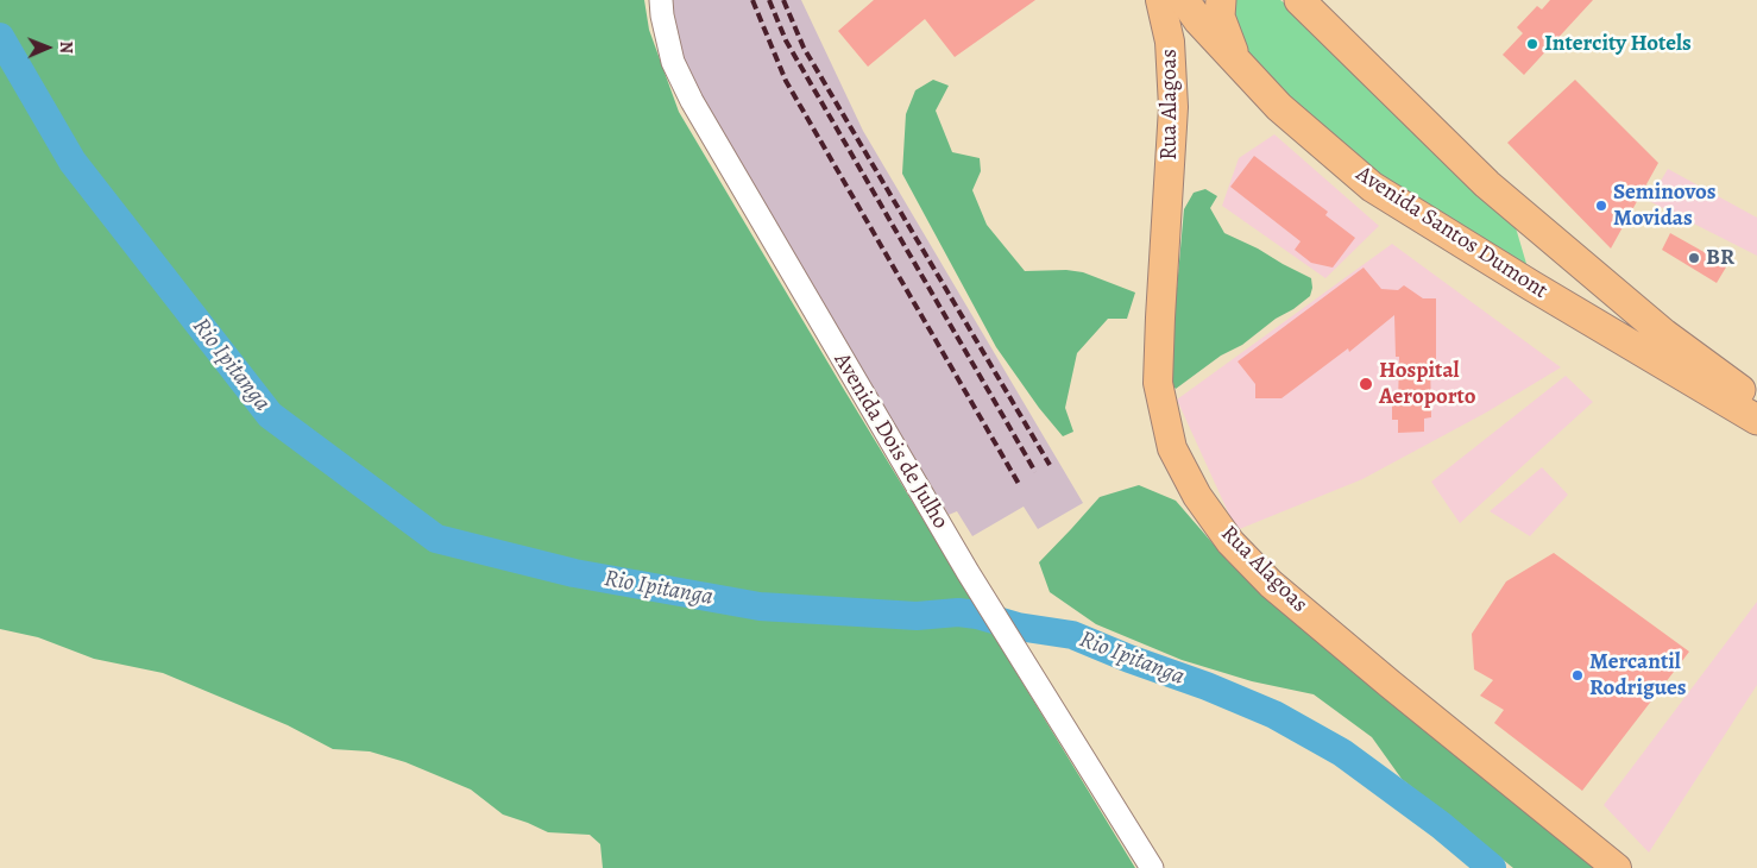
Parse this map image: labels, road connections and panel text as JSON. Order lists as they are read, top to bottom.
{
  "streets": {
    "highway": ["Avenida Santos Dumont"],
    "main road": ["Rua Alagoas"],
    "street": ["Avenida Dois de Julho"]
  },
  "water": ["Rio Ipitanga"],
  "places": [
    "Intercity Hotels",
    "Seminovos Movidas",
    "BR",
    "Hospital Aeroporto",
    "Mercantil Rodrigues"
  ],
  "north": "right"
}
